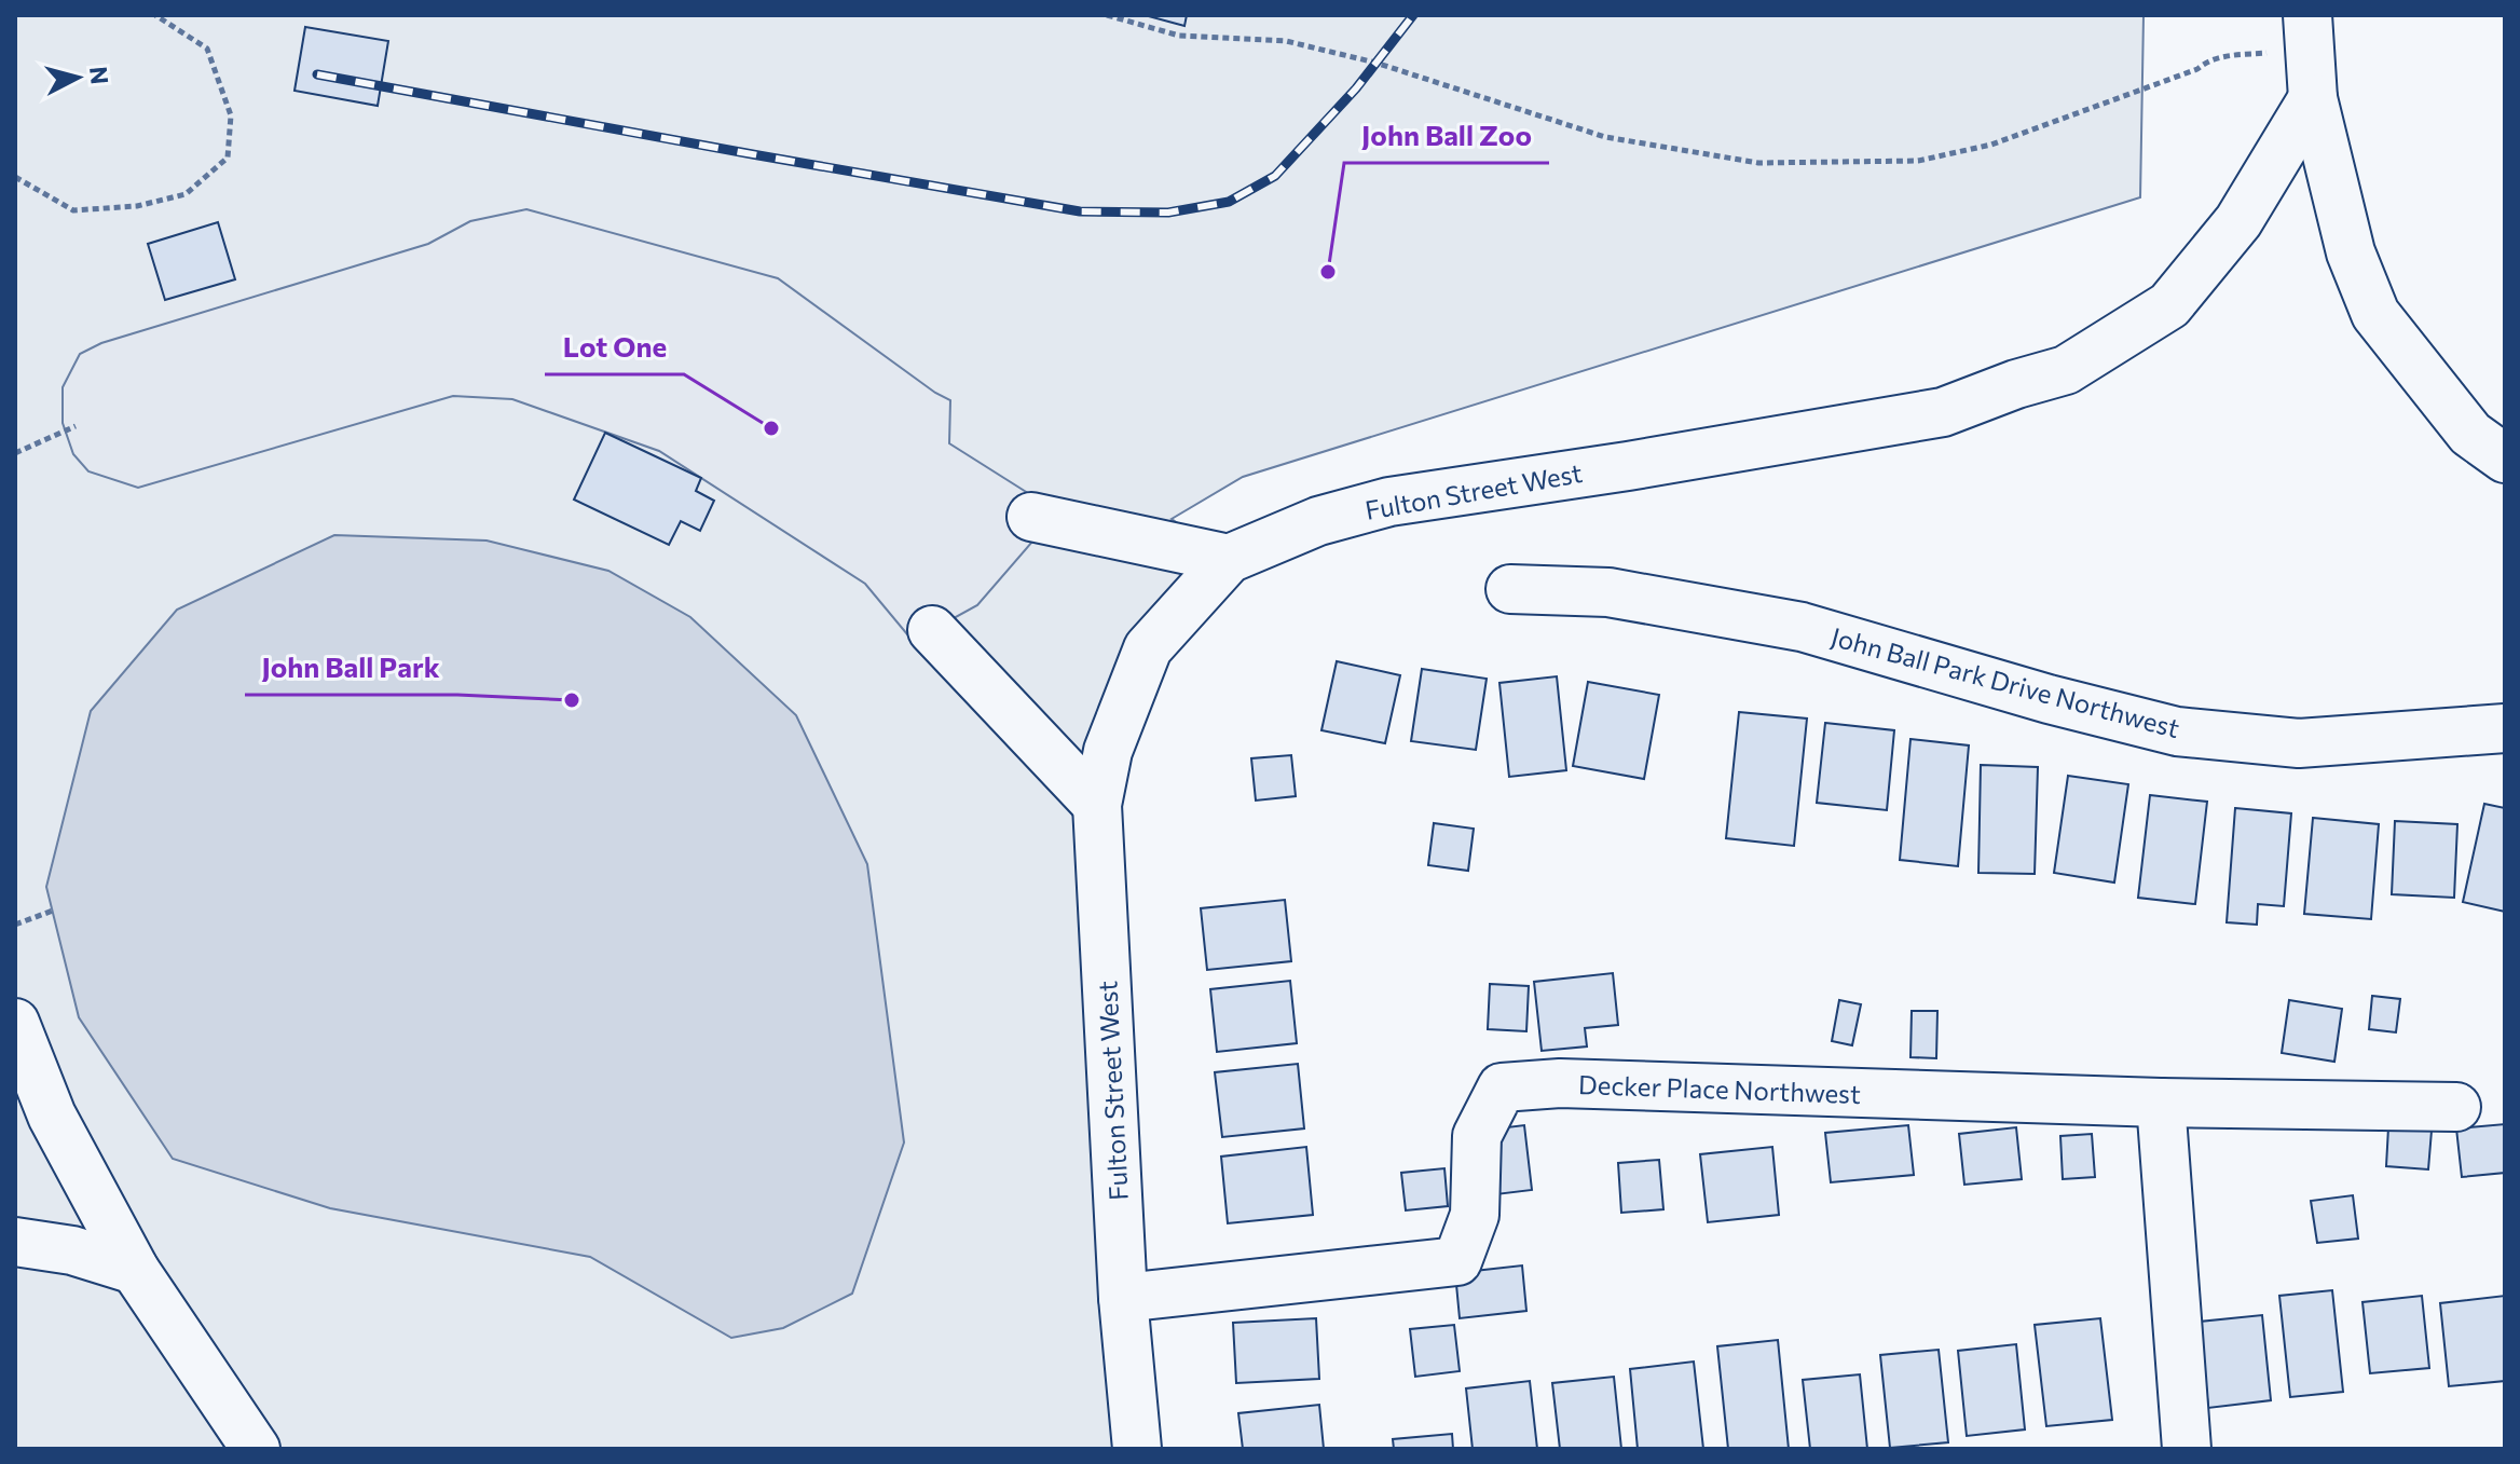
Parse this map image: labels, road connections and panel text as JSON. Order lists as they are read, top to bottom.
{
  "streets": {
    "street": ["Fulton Street West", "John Ball Park Drive Northwest", "Decker Place Northwest"]
  },
  "crossings": [
    ["Fulton Street West", "Decker Place Northwest"]
  ],
  "places": ["John Ball Zoo", "Lot One", "John Ball Park"],
  "north": "right"
}
